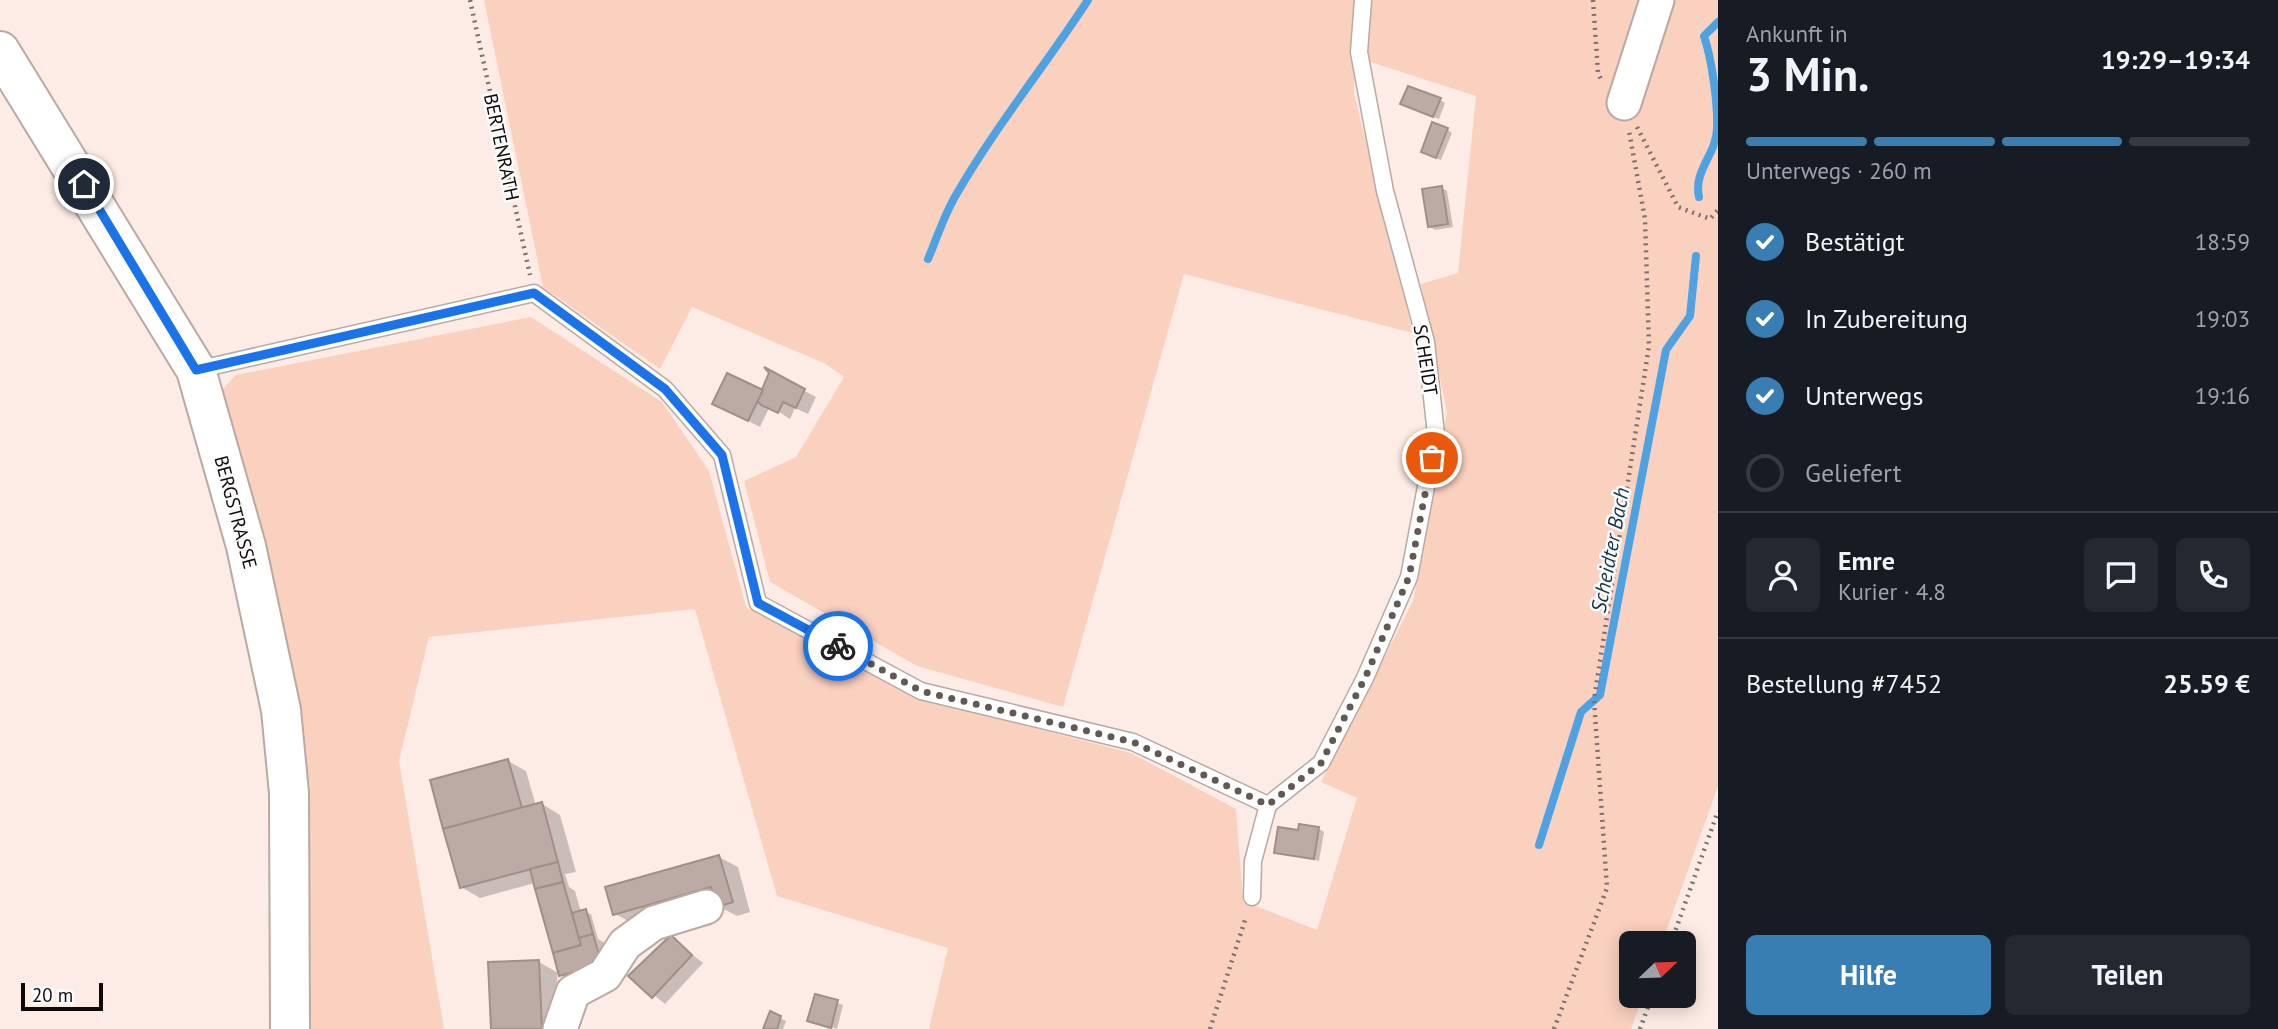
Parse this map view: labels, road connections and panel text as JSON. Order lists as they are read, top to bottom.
{
  "streets": {
    "street": ["BERGSTRASSE"],
    "lane": ["SCHEIDT"],
    "path": ["BERTENRATH"]
  },
  "water": ["Scheidter Bach"],
  "scale_bar": "20 m",
  "north": "top right",
  "page": {
    "heading": ["3 Min.", "Ankunft in", "19:29–19:34"],
    "panel": [
      "Emre",
      "Kurier · 4.8",
      "Bestellung #7452",
      "25.59 €"
    ],
    "bar": "Unterwegs · 260 m",
    "list": [
      ["Bestätigt", "18:59"],
      ["In Zubereitung", "19:03"],
      ["Unterwegs", "19:16"],
      "Geliefert"
    ],
    "buttons": ["Hilfe", "Teilen"],
    "scale": "20 m"
  }
}
